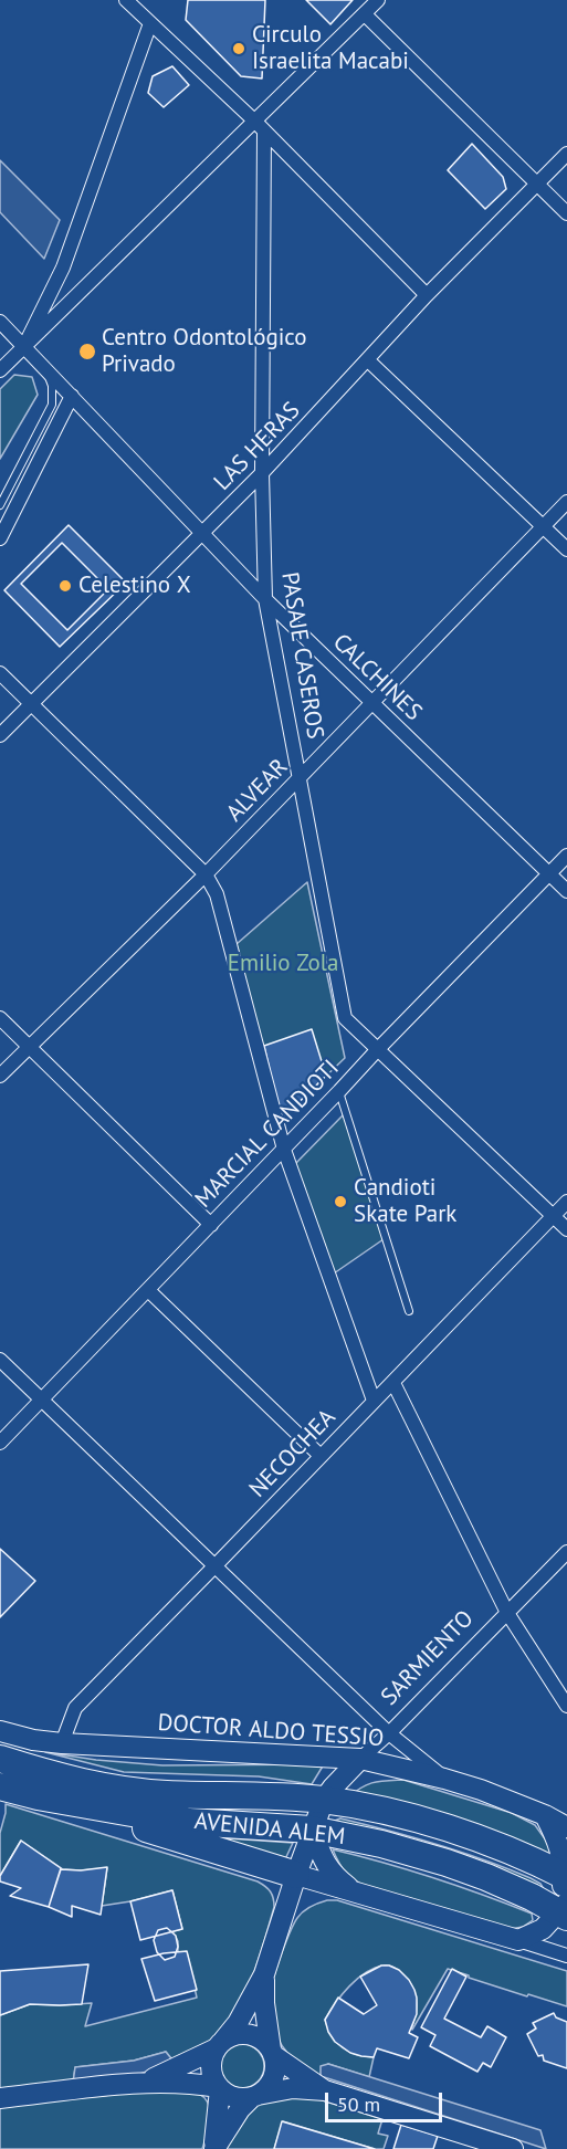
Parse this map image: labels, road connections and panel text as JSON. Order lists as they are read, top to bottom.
{
  "streets": {
    "highway": ["AVENIDA ALEM"],
    "street": [
      "LAS HERAS",
      "PASAJE CASEROS",
      "CALCHINES",
      "ALVEAR",
      "MARCIAL CANDIOTI",
      "NECOCHEA",
      "SARMIENTO",
      "DOCTOR ALDO TESSIO"
    ]
  },
  "crossings": [
    ["LAS HERAS", "PASAJE CASEROS"],
    ["LAS HERAS", "CALCHINES"],
    ["PASAJE CASEROS", "CALCHINES"],
    ["PASAJE CASEROS", "ALVEAR"],
    ["PASAJE CASEROS", "MARCIAL CANDIOTI"],
    ["PASAJE CASEROS", "NECOCHEA"],
    ["CALCHINES", "ALVEAR"],
    ["CALCHINES", "MARCIAL CANDIOTI"],
    ["NECOCHEA", "DOCTOR ALDO TESSIO"],
    ["SARMIENTO", "DOCTOR ALDO TESSIO"],
    ["SARMIENTO", "AVENIDA ALEM"]
  ],
  "parks": ["Emilio Zola"],
  "places": [
    "Circulo Israelita Macabi",
    "Centro Odontológico Privado",
    "Celestino X",
    "Candioti Skate Park"
  ],
  "scale_bar": "50 m"
}
